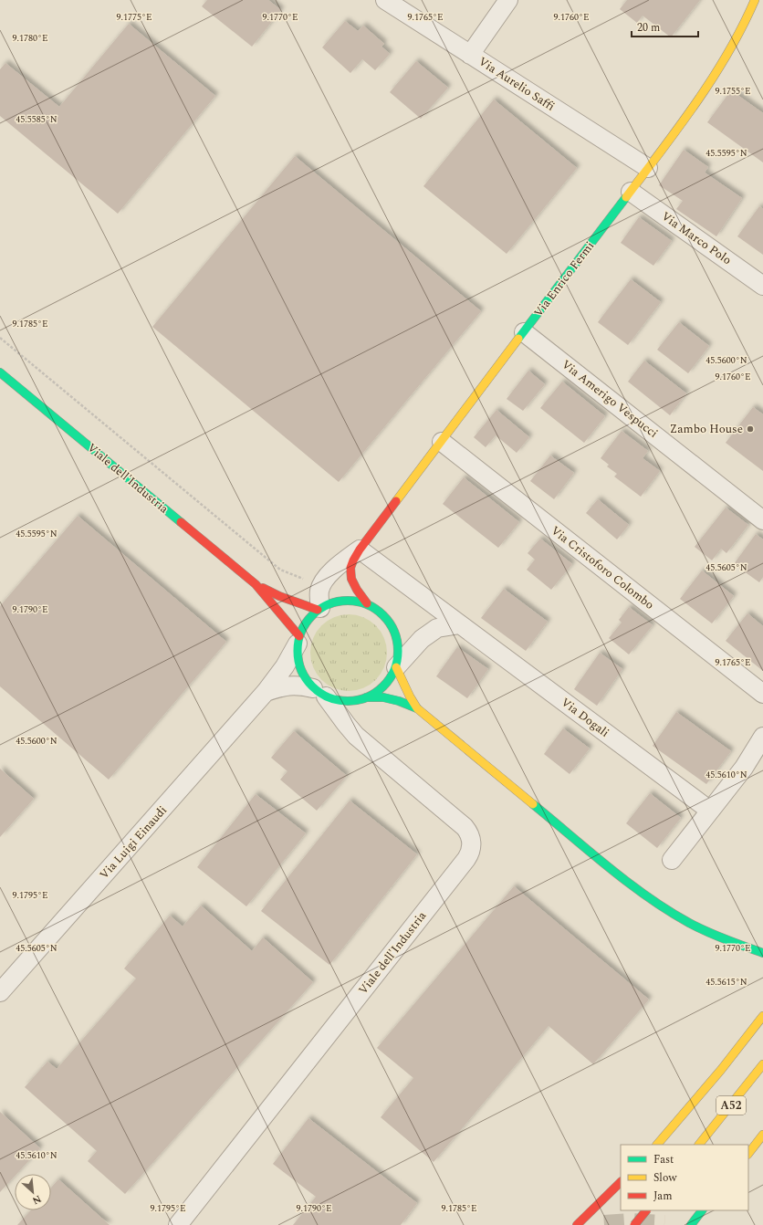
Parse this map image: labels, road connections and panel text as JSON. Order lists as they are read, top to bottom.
{
  "streets": {
    "main road": ["Via Enrico Fermi", "Viale dell'Industria", "A52"],
    "street": [
      "Via Aurelio Saffi",
      "Via Marco Polo",
      "Via Amerigo Vespucci",
      "Via Cristoforo Colombo",
      "Via Dogali",
      "Via Luigi Einaudi"
    ]
  },
  "crossings": [
    ["Via Aurelio Saffi", "Via Enrico Fermi"],
    ["Via Marco Polo", "Via Enrico Fermi"],
    ["Via Enrico Fermi", "Via Amerigo Vespucci"],
    ["Via Enrico Fermi", "Viale dell'Industria"],
    ["Via Enrico Fermi", "Via Cristoforo Colombo"],
    ["Via Enrico Fermi", "Via Dogali"],
    ["Via Enrico Fermi", "Via Luigi Einaudi"],
    ["Viale dell'Industria", "Via Luigi Einaudi"]
  ],
  "places": ["Zambo House"],
  "legend": ["Fast", "Slow", "Jam"],
  "scale_bar": "20 m",
  "north": "bottom right",
  "coordinates": [
    "9.1775°E",
    "9.1770°E",
    "9.1765°E",
    "9.1760°E",
    "9.1780°E",
    "9.1755°E",
    "45.5585°N",
    "45.5595°N",
    "9.1785°E",
    "45.5600°N",
    "45.5605°N",
    "9.1790°E",
    "45.5610°N",
    "9.1795°E",
    "45.5615°N"
  ]
}
